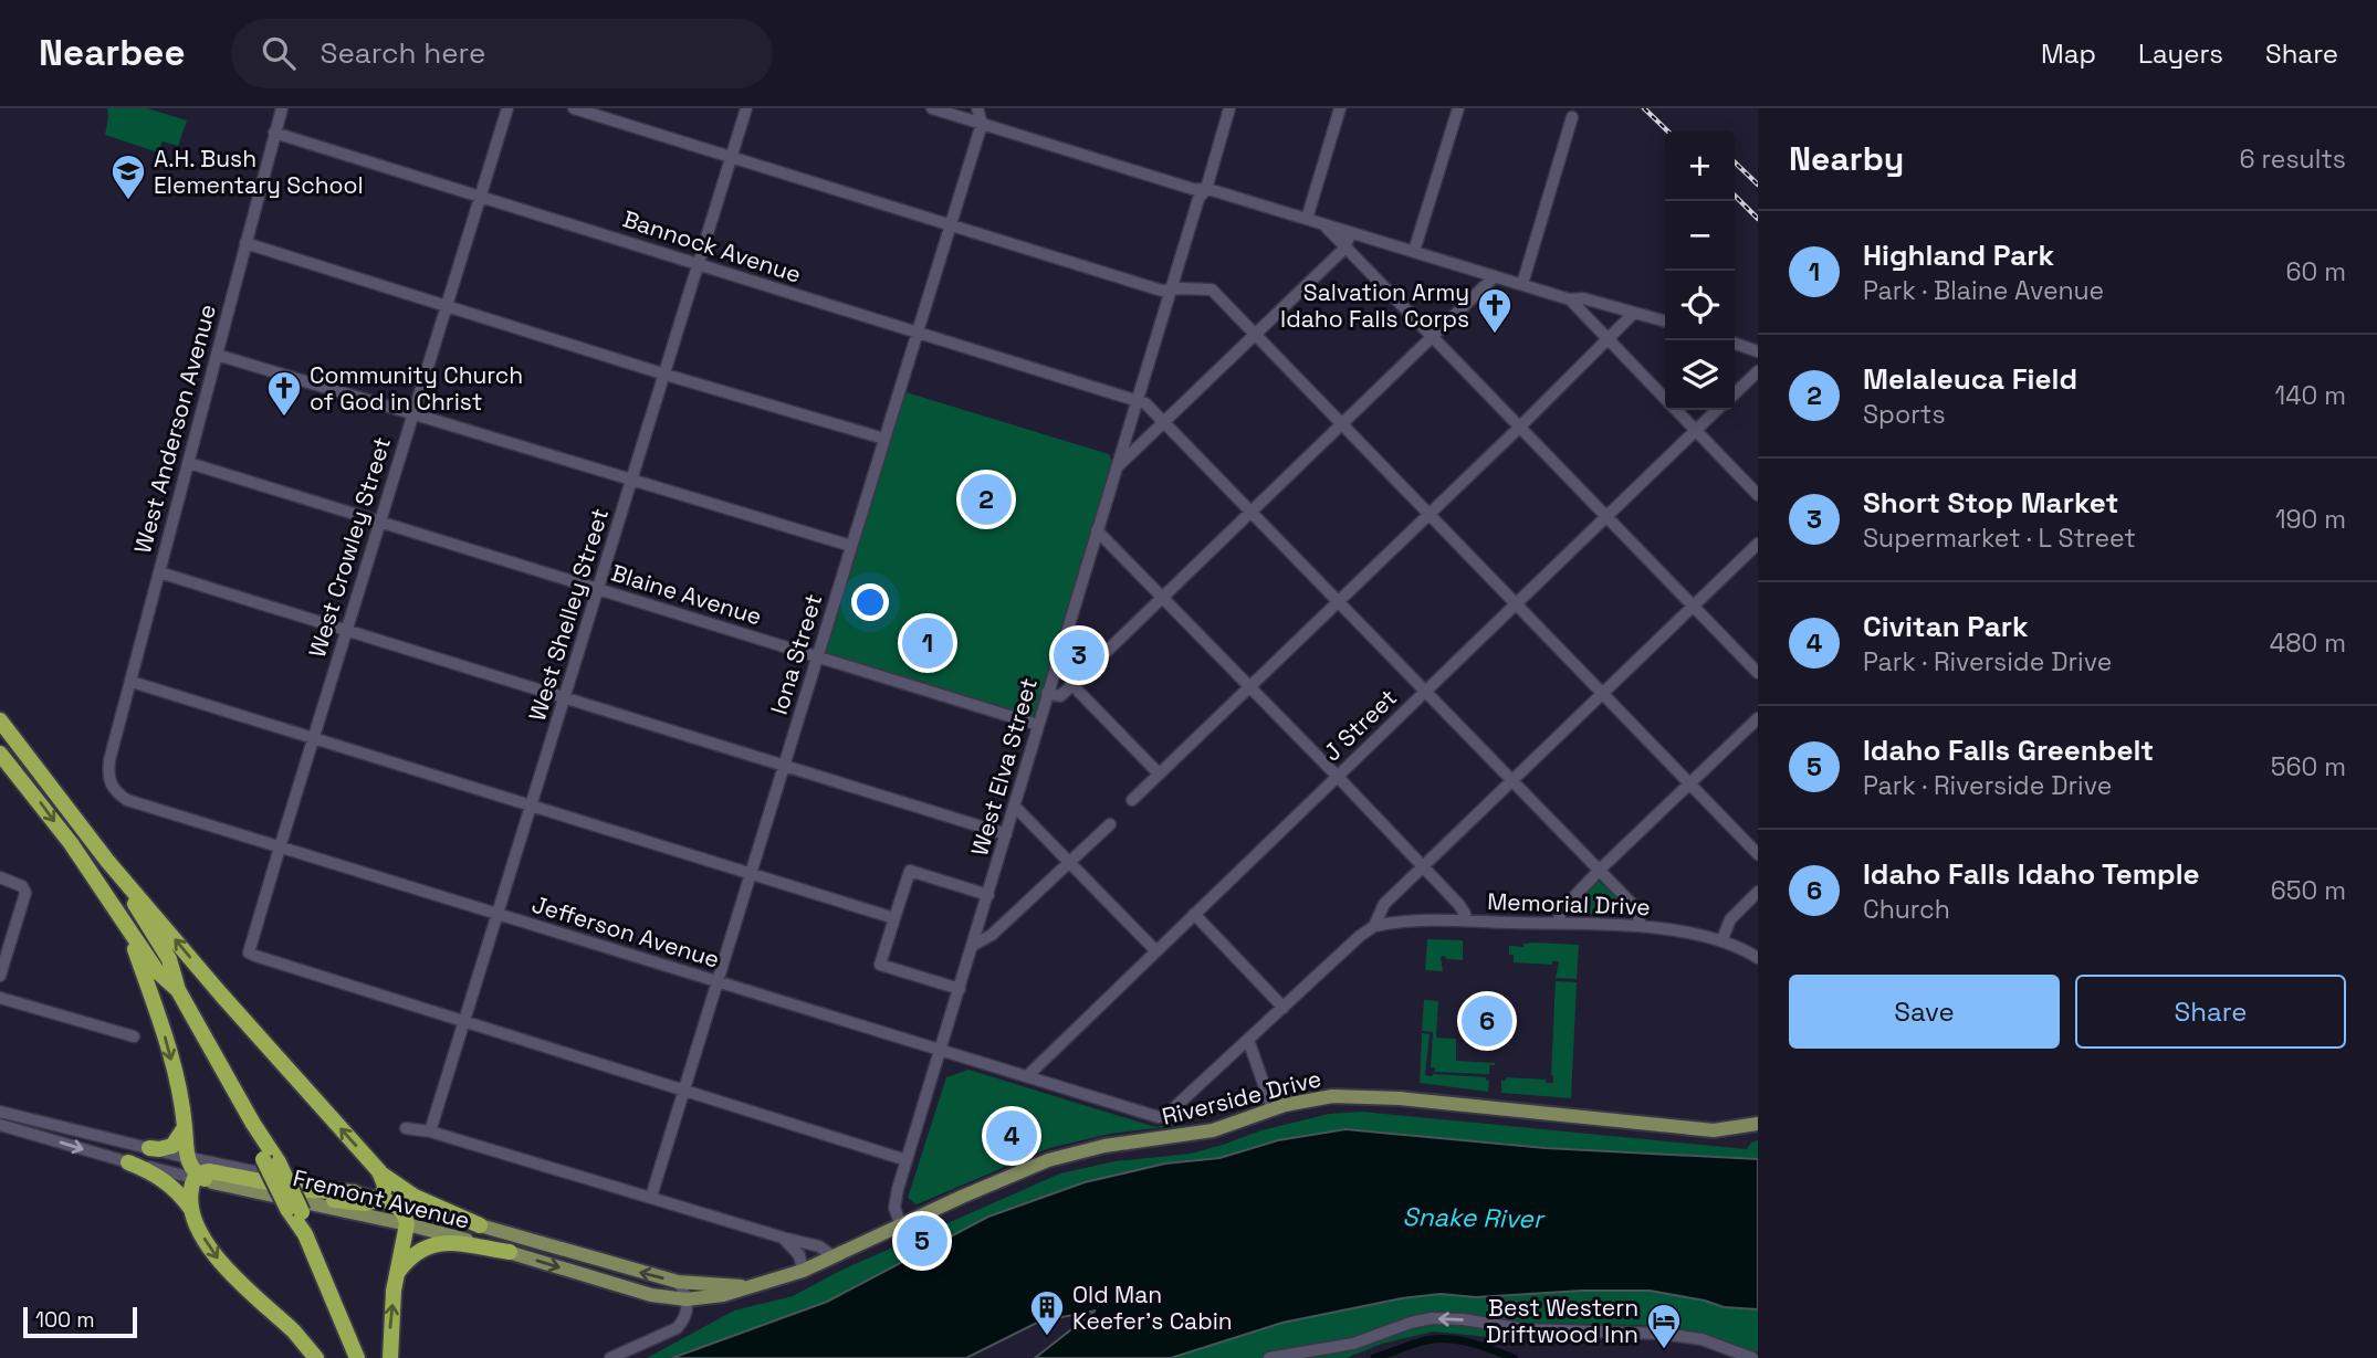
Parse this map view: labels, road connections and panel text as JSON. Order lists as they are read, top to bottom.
{
  "streets": {
    "main road": ["Riverside Drive", "Fremont Avenue"],
    "street": [
      "Bannock Avenue",
      "West Anderson Avenue",
      "West Crowley Street",
      "Blaine Avenue",
      "West Shelley Street",
      "Iona Street",
      "J Street",
      "West Elva Street",
      "Memorial Drive",
      "Jefferson Avenue"
    ]
  },
  "crossings": [
    ["Bannock Avenue", "West Anderson Avenue"],
    ["Bannock Avenue", "West Crowley Street"],
    ["Bannock Avenue", "West Shelley Street"],
    ["Bannock Avenue", "Iona Street"],
    ["Bannock Avenue", "J Street"],
    ["Bannock Avenue", "West Elva Street"],
    ["Bannock Avenue", "Memorial Drive"],
    ["West Anderson Avenue", "Blaine Avenue"],
    ["West Anderson Avenue", "Jefferson Avenue"],
    ["West Crowley Street", "Blaine Avenue"],
    ["West Crowley Street", "West Shelley Street"],
    ["West Crowley Street", "Jefferson Avenue"],
    ["Blaine Avenue", "West Shelley Street"],
    ["Blaine Avenue", "Iona Street"],
    ["Blaine Avenue", "West Elva Street"],
    ["West Shelley Street", "Jefferson Avenue"],
    ["Iona Street", "Jefferson Avenue"],
    ["J Street", "Jefferson Avenue"],
    ["West Elva Street", "Jefferson Avenue"],
    ["West Elva Street", "Riverside Drive"],
    ["West Elva Street", "Fremont Avenue"],
    ["Riverside Drive", "Fremont Avenue"]
  ],
  "water": ["Snake River"],
  "places": {
    "school or university": ["A.H. Bush Elementary School"],
    "church": ["Salvation Army Idaho Falls Corps", "Community Church of God in Christ"],
    "building": ["Old Man Keefer's Cabin"],
    "hotel": ["Best Western Driftwood Inn"]
  },
  "scale_bar": "100 m",
  "page": {
    "header": "Nearbee",
    "search": "Search here",
    "nav": ["Map", "Layers", "Share"],
    "heading": ["Nearby", "6 results"],
    "map_buttons": ["+", "−"],
    "list": [
      {
        "mark": "1",
        "name": "Highland Park",
        "note": "Park · Blaine Avenue",
        "value": "60 m"
      },
      {
        "mark": "2",
        "name": "Melaleuca Field",
        "note": "Sports",
        "value": "140 m"
      },
      {
        "mark": "3",
        "name": "Short Stop Market",
        "note": "Supermarket · L Street",
        "value": "190 m"
      },
      {
        "mark": "4",
        "name": "Civitan Park",
        "note": "Park · Riverside Drive",
        "value": "480 m"
      },
      {
        "mark": "5",
        "name": "Idaho Falls Greenbelt",
        "note": "Park · Riverside Drive",
        "value": "560 m"
      },
      {
        "mark": "6",
        "name": "Idaho Falls Idaho Temple",
        "note": "Church",
        "value": "650 m"
      }
    ],
    "pins": [
      "2",
      "1",
      "3",
      "6",
      "4",
      "5"
    ],
    "buttons": ["Save", "Share"],
    "scale": "100 m"
  }
}
